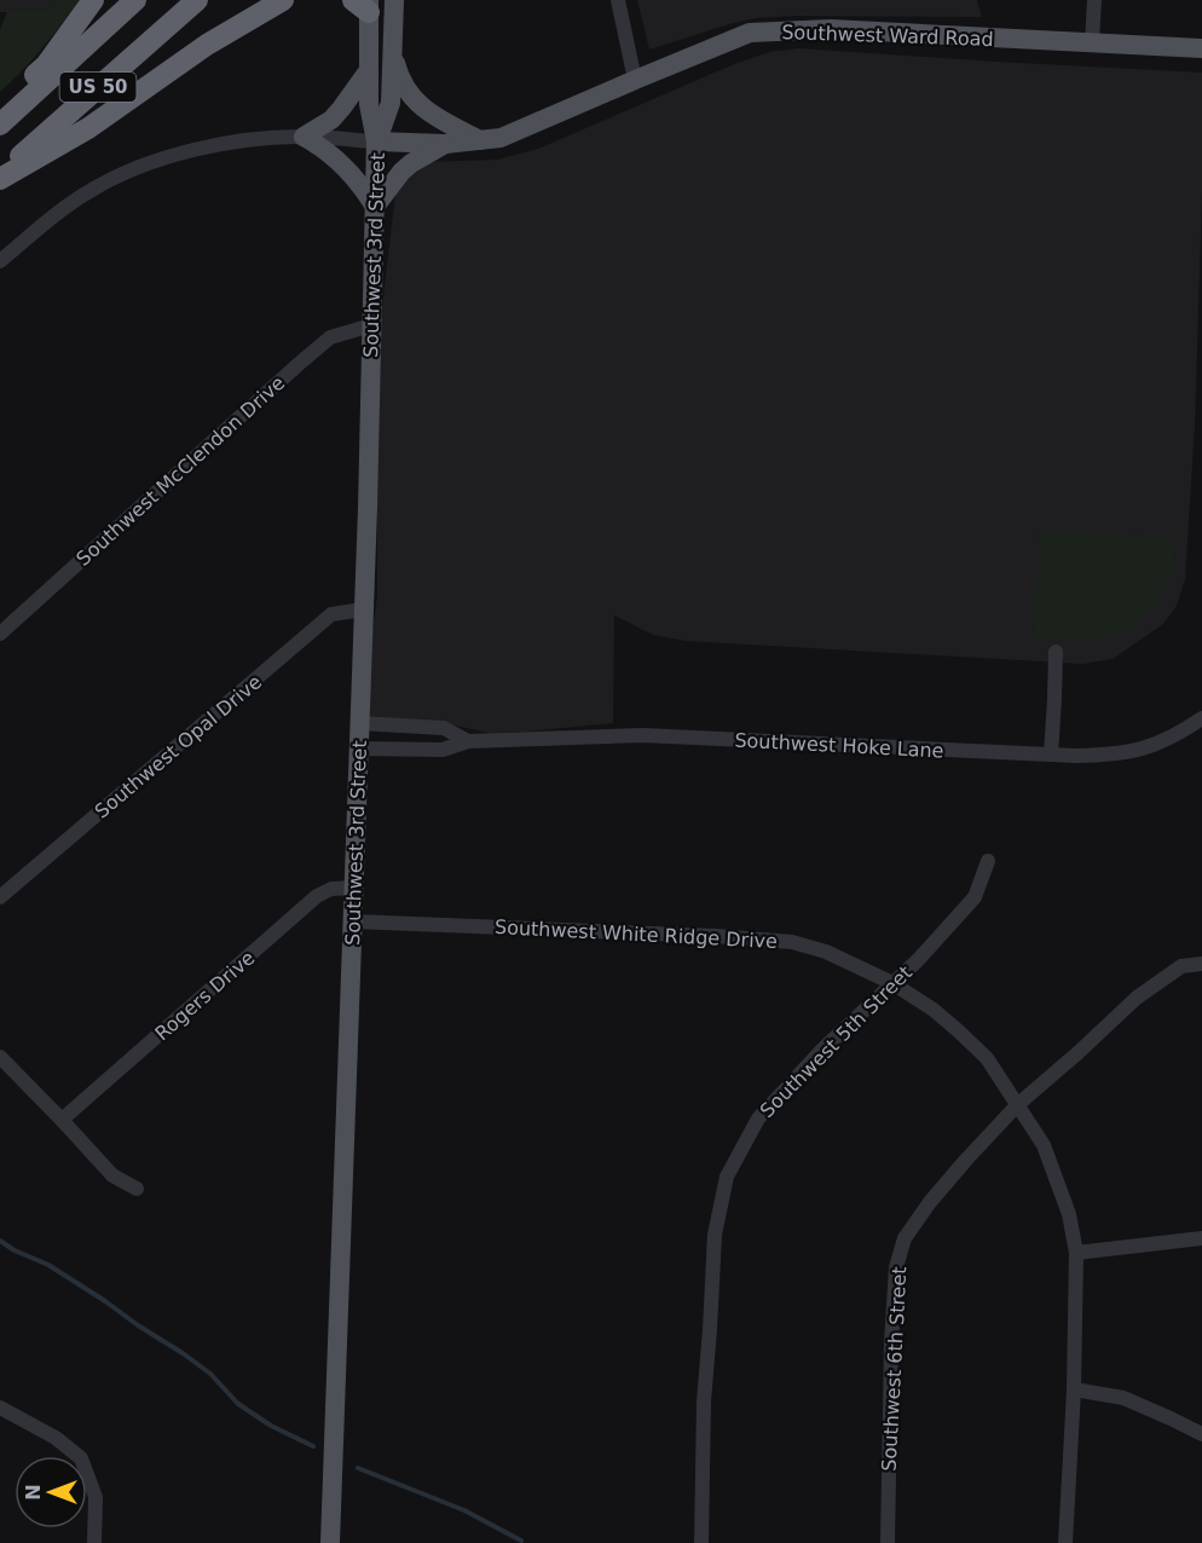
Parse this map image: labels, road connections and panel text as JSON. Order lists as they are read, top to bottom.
{
  "streets": {
    "highway": ["US 50"],
    "main road": ["Southwest Ward Road", "Southwest 3rd Street"],
    "street": [
      "Southwest McClendon Drive",
      "Southwest Hoke Lane",
      "Southwest Opal Drive",
      "Southwest White Ridge Drive",
      "Rogers Drive",
      "Southwest 5th Street",
      "Southwest 6th Street"
    ]
  },
  "crossings": [
    ["Southwest Ward Road", "Southwest 3rd Street"],
    ["Southwest 3rd Street", "Southwest McClendon Drive"],
    ["Southwest 3rd Street", "Southwest Hoke Lane"],
    ["Southwest 3rd Street", "Southwest Opal Drive"],
    ["Southwest 3rd Street", "Southwest White Ridge Drive"],
    ["Southwest 3rd Street", "Rogers Drive"],
    ["Southwest White Ridge Drive", "Southwest 5th Street"],
    ["Southwest White Ridge Drive", "Southwest 6th Street"]
  ],
  "north": "left"
}
